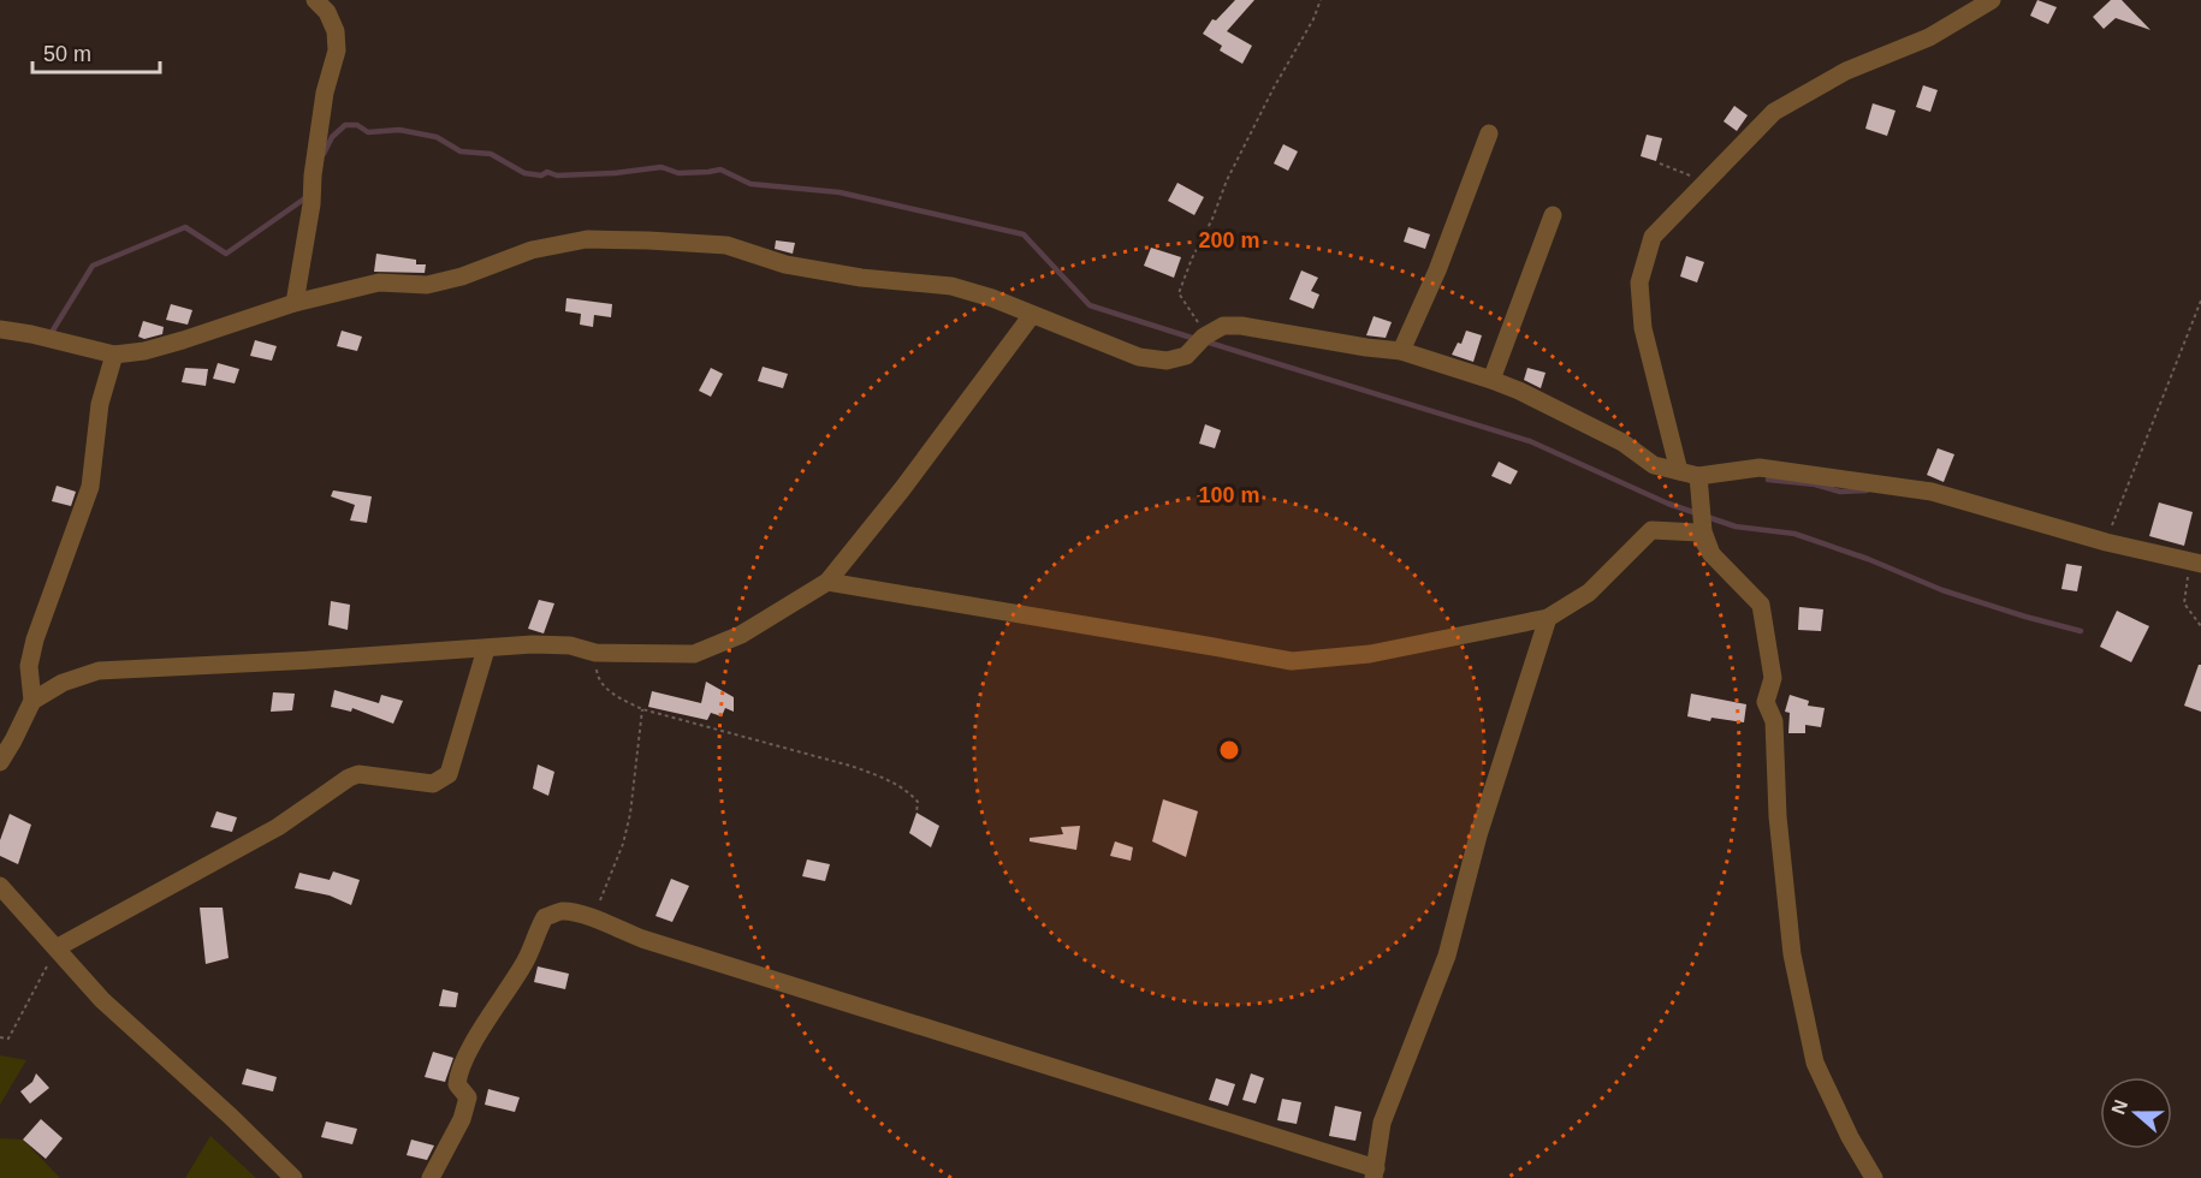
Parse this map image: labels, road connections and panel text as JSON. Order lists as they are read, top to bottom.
{
  "scale_bar": "50 m",
  "north": "left",
  "rings": ["200 m", "100 m"]
}
